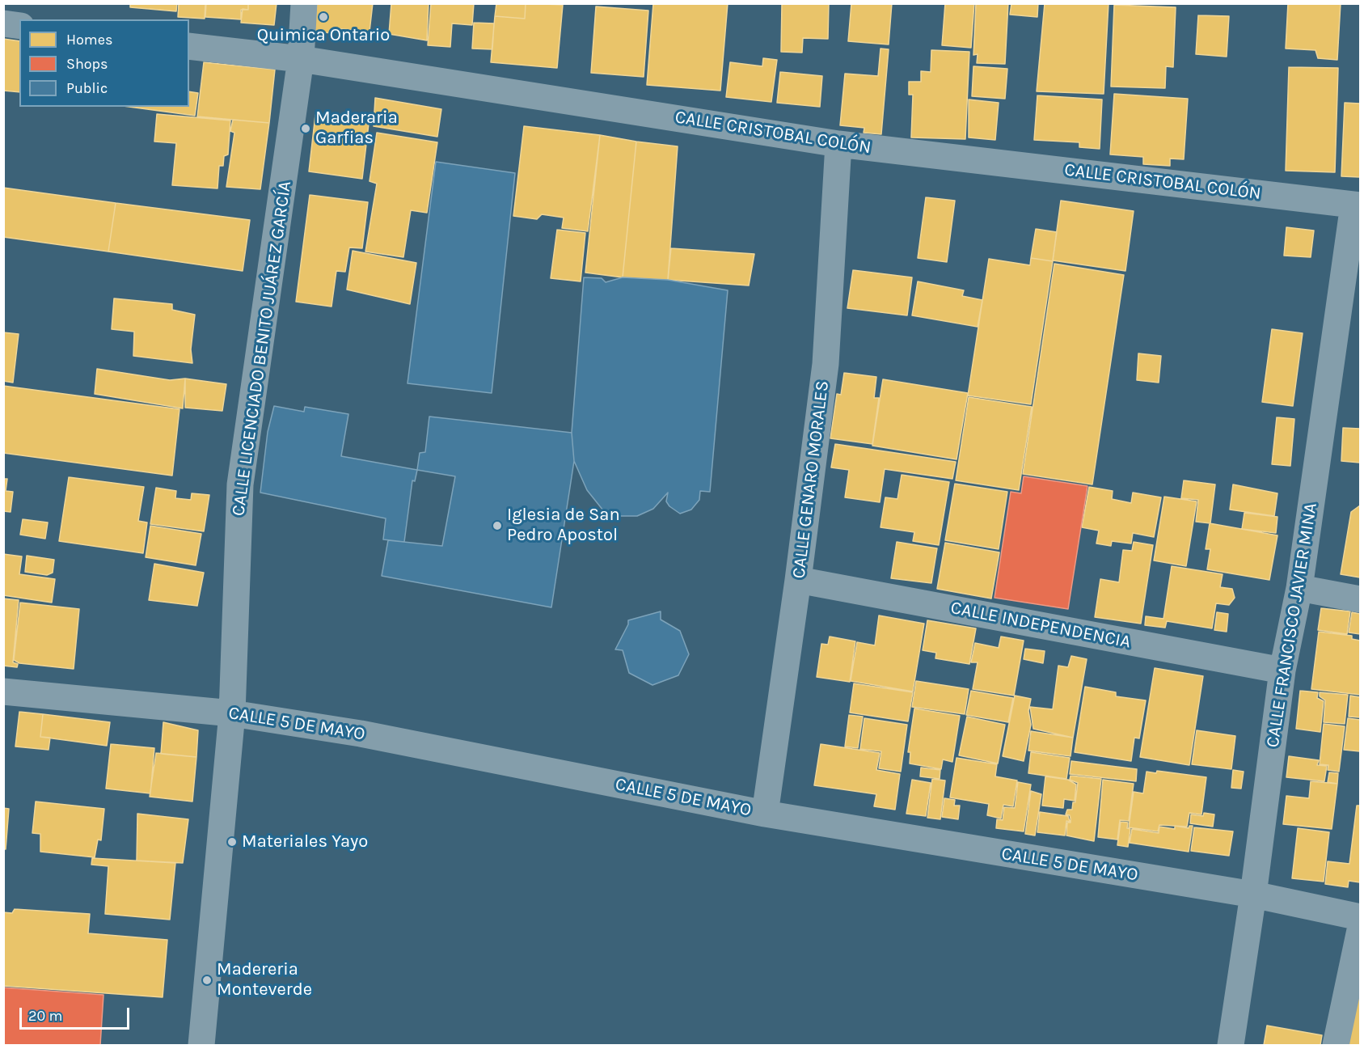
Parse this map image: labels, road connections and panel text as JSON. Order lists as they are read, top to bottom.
{
  "streets": {
    "street": [
      "CALLE CRISTOBAL COLÓN",
      "CALLE LICENCIADO BENITO JUÁREZ GARCÍA",
      "CALLE GENARO MORALES",
      "CALLE INDEPENDENCIA",
      "CALLE FRANCISCO JAVIER MINA",
      "CALLE 5 DE MAYO"
    ]
  },
  "crossings": [
    ["CALLE CRISTOBAL COLÓN", "CALLE LICENCIADO BENITO JUÁREZ GARCÍA"],
    ["CALLE CRISTOBAL COLÓN", "CALLE GENARO MORALES"],
    ["CALLE CRISTOBAL COLÓN", "CALLE FRANCISCO JAVIER MINA"],
    ["CALLE LICENCIADO BENITO JUÁREZ GARCÍA", "CALLE 5 DE MAYO"],
    ["CALLE GENARO MORALES", "CALLE INDEPENDENCIA"],
    ["CALLE GENARO MORALES", "CALLE 5 DE MAYO"],
    ["CALLE INDEPENDENCIA", "CALLE FRANCISCO JAVIER MINA"],
    ["CALLE FRANCISCO JAVIER MINA", "CALLE 5 DE MAYO"]
  ],
  "places": [
    "Quimica Ontario",
    "Maderaria Garfias",
    "Iglesia de San Pedro Apostol",
    "Materiales Yayo",
    "Madereria Monteverde"
  ],
  "legend": ["Homes", "Shops", "Public"],
  "scale_bar": "20 m"
}
